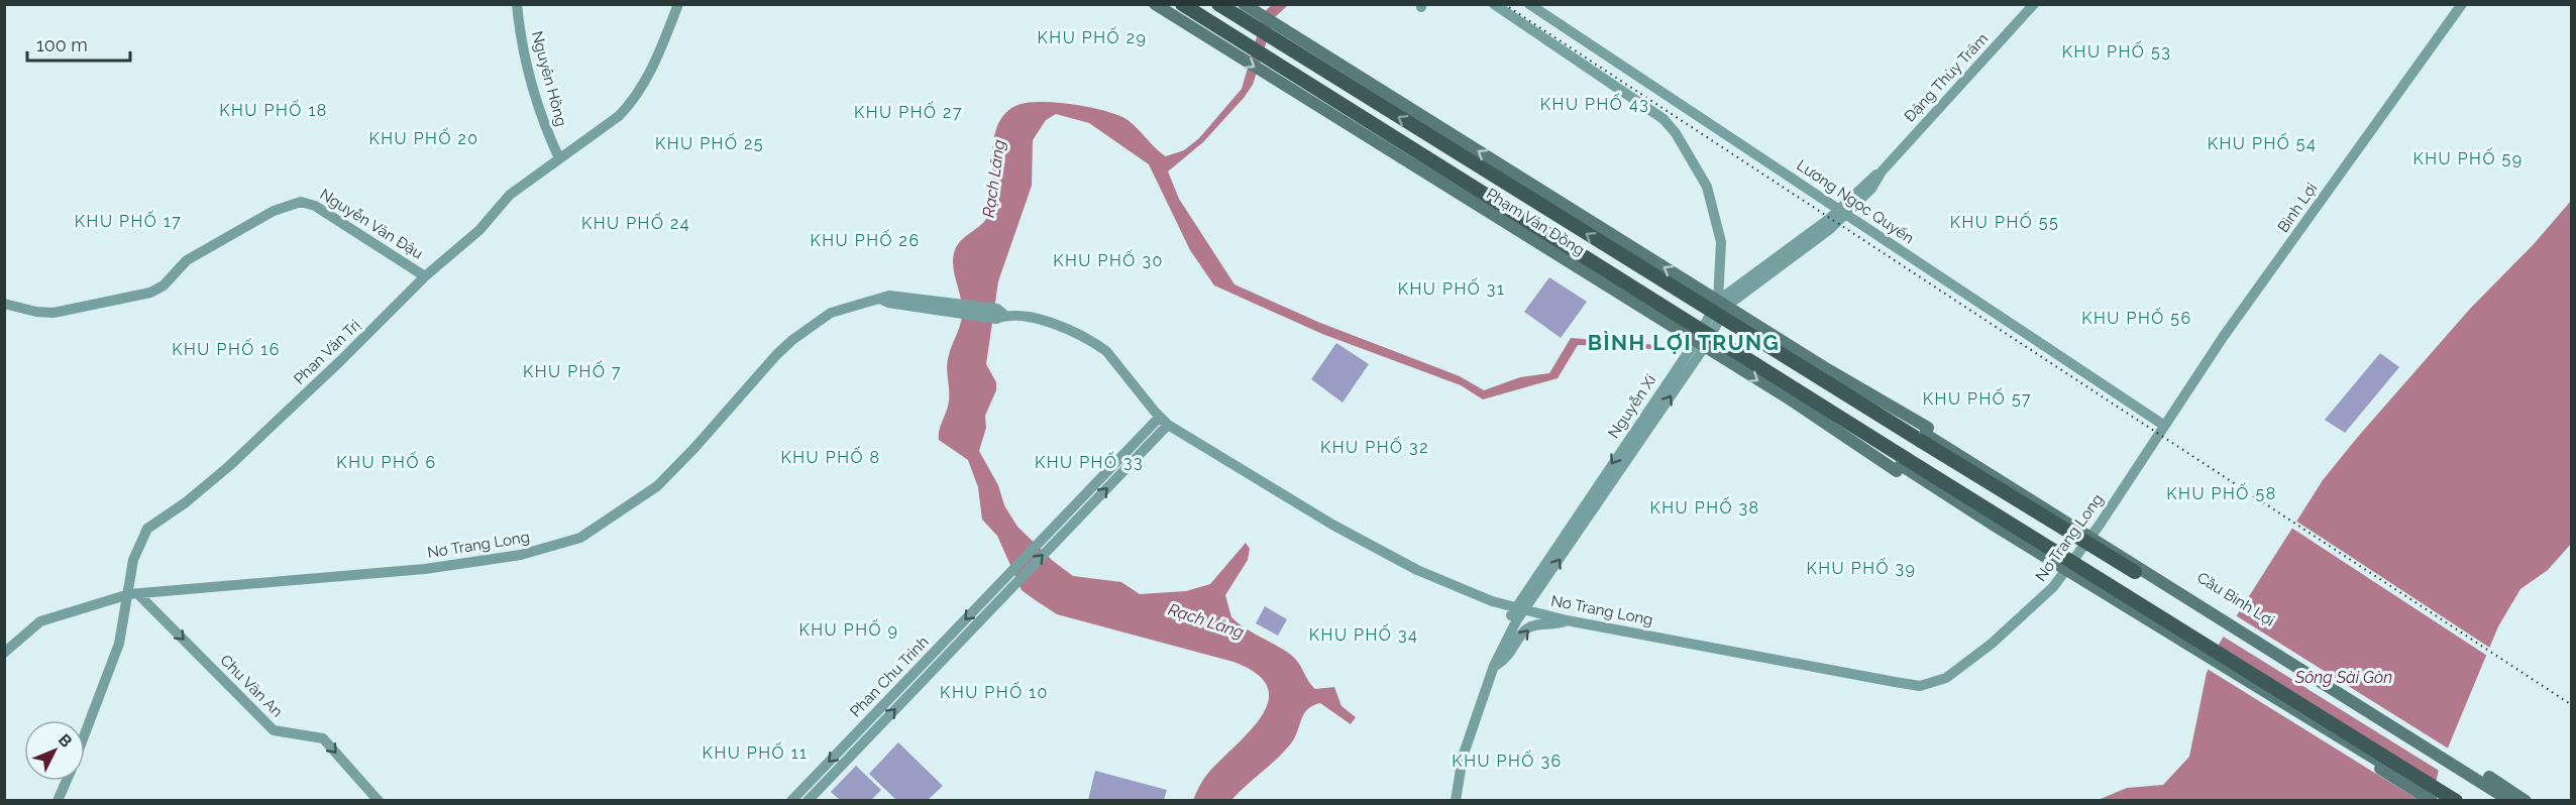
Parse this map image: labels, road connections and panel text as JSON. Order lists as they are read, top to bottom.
{
  "streets": {
    "highway": ["Phạm Văn Đồng", "Cầu Bình Lợi"],
    "street": [
      "Đặng Thùy Trâm",
      "Nguyên Hồng",
      "Lương Ngọc Quyến",
      "Bình Lợi",
      "Nguyễn Văn Đậu",
      "Phan Văn Trị",
      "Nguyễn Xí",
      "Nơ Trang Long",
      "Phan Chu Trinh",
      "Chu Văn An"
    ]
  },
  "crossings": [
    ["Đặng Thùy Trâm", "Lương Ngọc Quyến"],
    ["Đặng Thùy Trâm", "Phạm Văn Đồng"],
    ["Đặng Thùy Trâm", "Nguyễn Xí"],
    ["Nguyên Hồng", "Phan Văn Trị"],
    ["Lương Ngọc Quyến", "Bình Lợi"],
    ["Lương Ngọc Quyến", "Nơ Trang Long"],
    ["Bình Lợi", "Nơ Trang Long"],
    ["Phạm Văn Đồng", "Nguyễn Xí"],
    ["Phạm Văn Đồng", "Cầu Bình Lợi"],
    ["Nguyễn Văn Đậu", "Phan Văn Trị"],
    ["Phan Văn Trị", "Nơ Trang Long"],
    ["Phan Văn Trị", "Chu Văn An"],
    ["Nguyễn Xí", "Nơ Trang Long"],
    ["Nơ Trang Long", "Chu Văn An"]
  ],
  "one_way": ["Chu Văn An"],
  "districts": [
    "KHU PHỐ 29",
    "KHU PHỐ 53",
    "KHU PHỐ 43",
    "KHU PHỐ 18",
    "KHU PHỐ 27",
    "KHU PHỐ 20",
    "KHU PHỐ 25",
    "KHU PHỐ 54",
    "KHU PHỐ 59",
    "KHU PHỐ 17",
    "KHU PHỐ 55",
    "KHU PHỐ 24",
    "KHU PHỐ 26",
    "KHU PHỐ 30",
    "KHU PHỐ 31",
    "KHU PHỐ 56",
    "BÌNH LỢI TRUNG",
    "KHU PHỐ 16",
    "KHU PHỐ 7",
    "KHU PHỐ 57",
    "KHU PHỐ 32",
    "KHU PHỐ 8",
    "KHU PHỐ 6",
    "KHU PHỐ 33",
    "KHU PHỐ 58",
    "KHU PHỐ 38",
    "KHU PHỐ 39",
    "KHU PHỐ 9",
    "KHU PHỐ 34",
    "KHU PHỐ 10",
    "KHU PHỐ 11",
    "KHU PHỐ 36"
  ],
  "water": ["Rạch Lăng", "Sông Sài Gòn"],
  "scale_bar": "100 m",
  "north": "top right"
}
